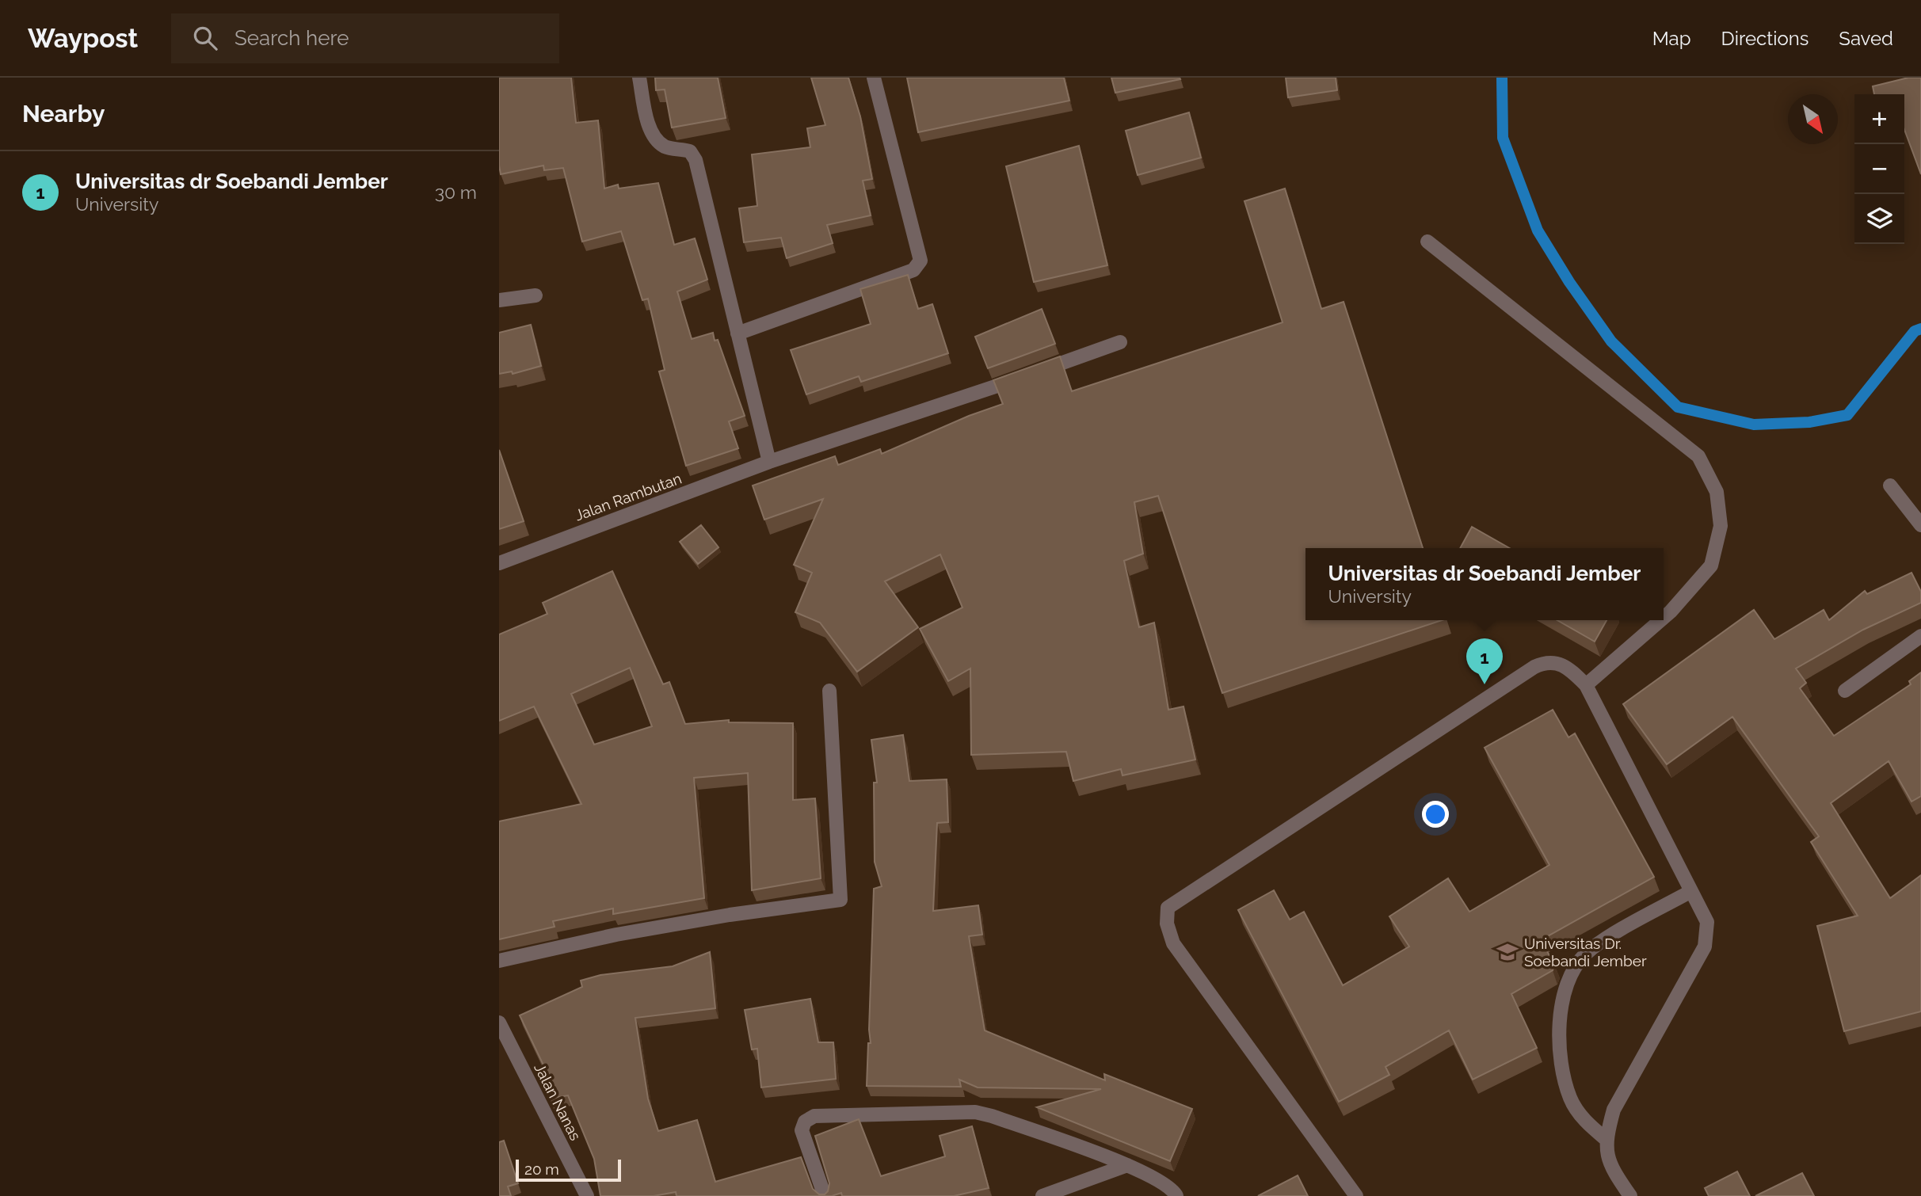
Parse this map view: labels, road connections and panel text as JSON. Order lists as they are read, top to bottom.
{
  "streets": {
    "street": ["Jalan Rambutan", "Jalan Nanas"]
  },
  "places": {
    "school or university": ["Universitas Dr. Soebandi Jember"]
  },
  "scale_bar": "20 m",
  "north": "bottom right",
  "page": {
    "header": "Waypost",
    "search": "Search here",
    "nav": ["Map", "Directions", "Saved"],
    "heading": "Nearby",
    "map_buttons": ["+", "−"],
    "list": [
      {
        "mark": "1",
        "name": "Universitas dr Soebandi Jember",
        "note": "University",
        "value": "30 m"
      }
    ],
    "popup": ["Universitas dr Soebandi Jember", "University"],
    "pins": "1",
    "scale": "20 m"
  }
}
